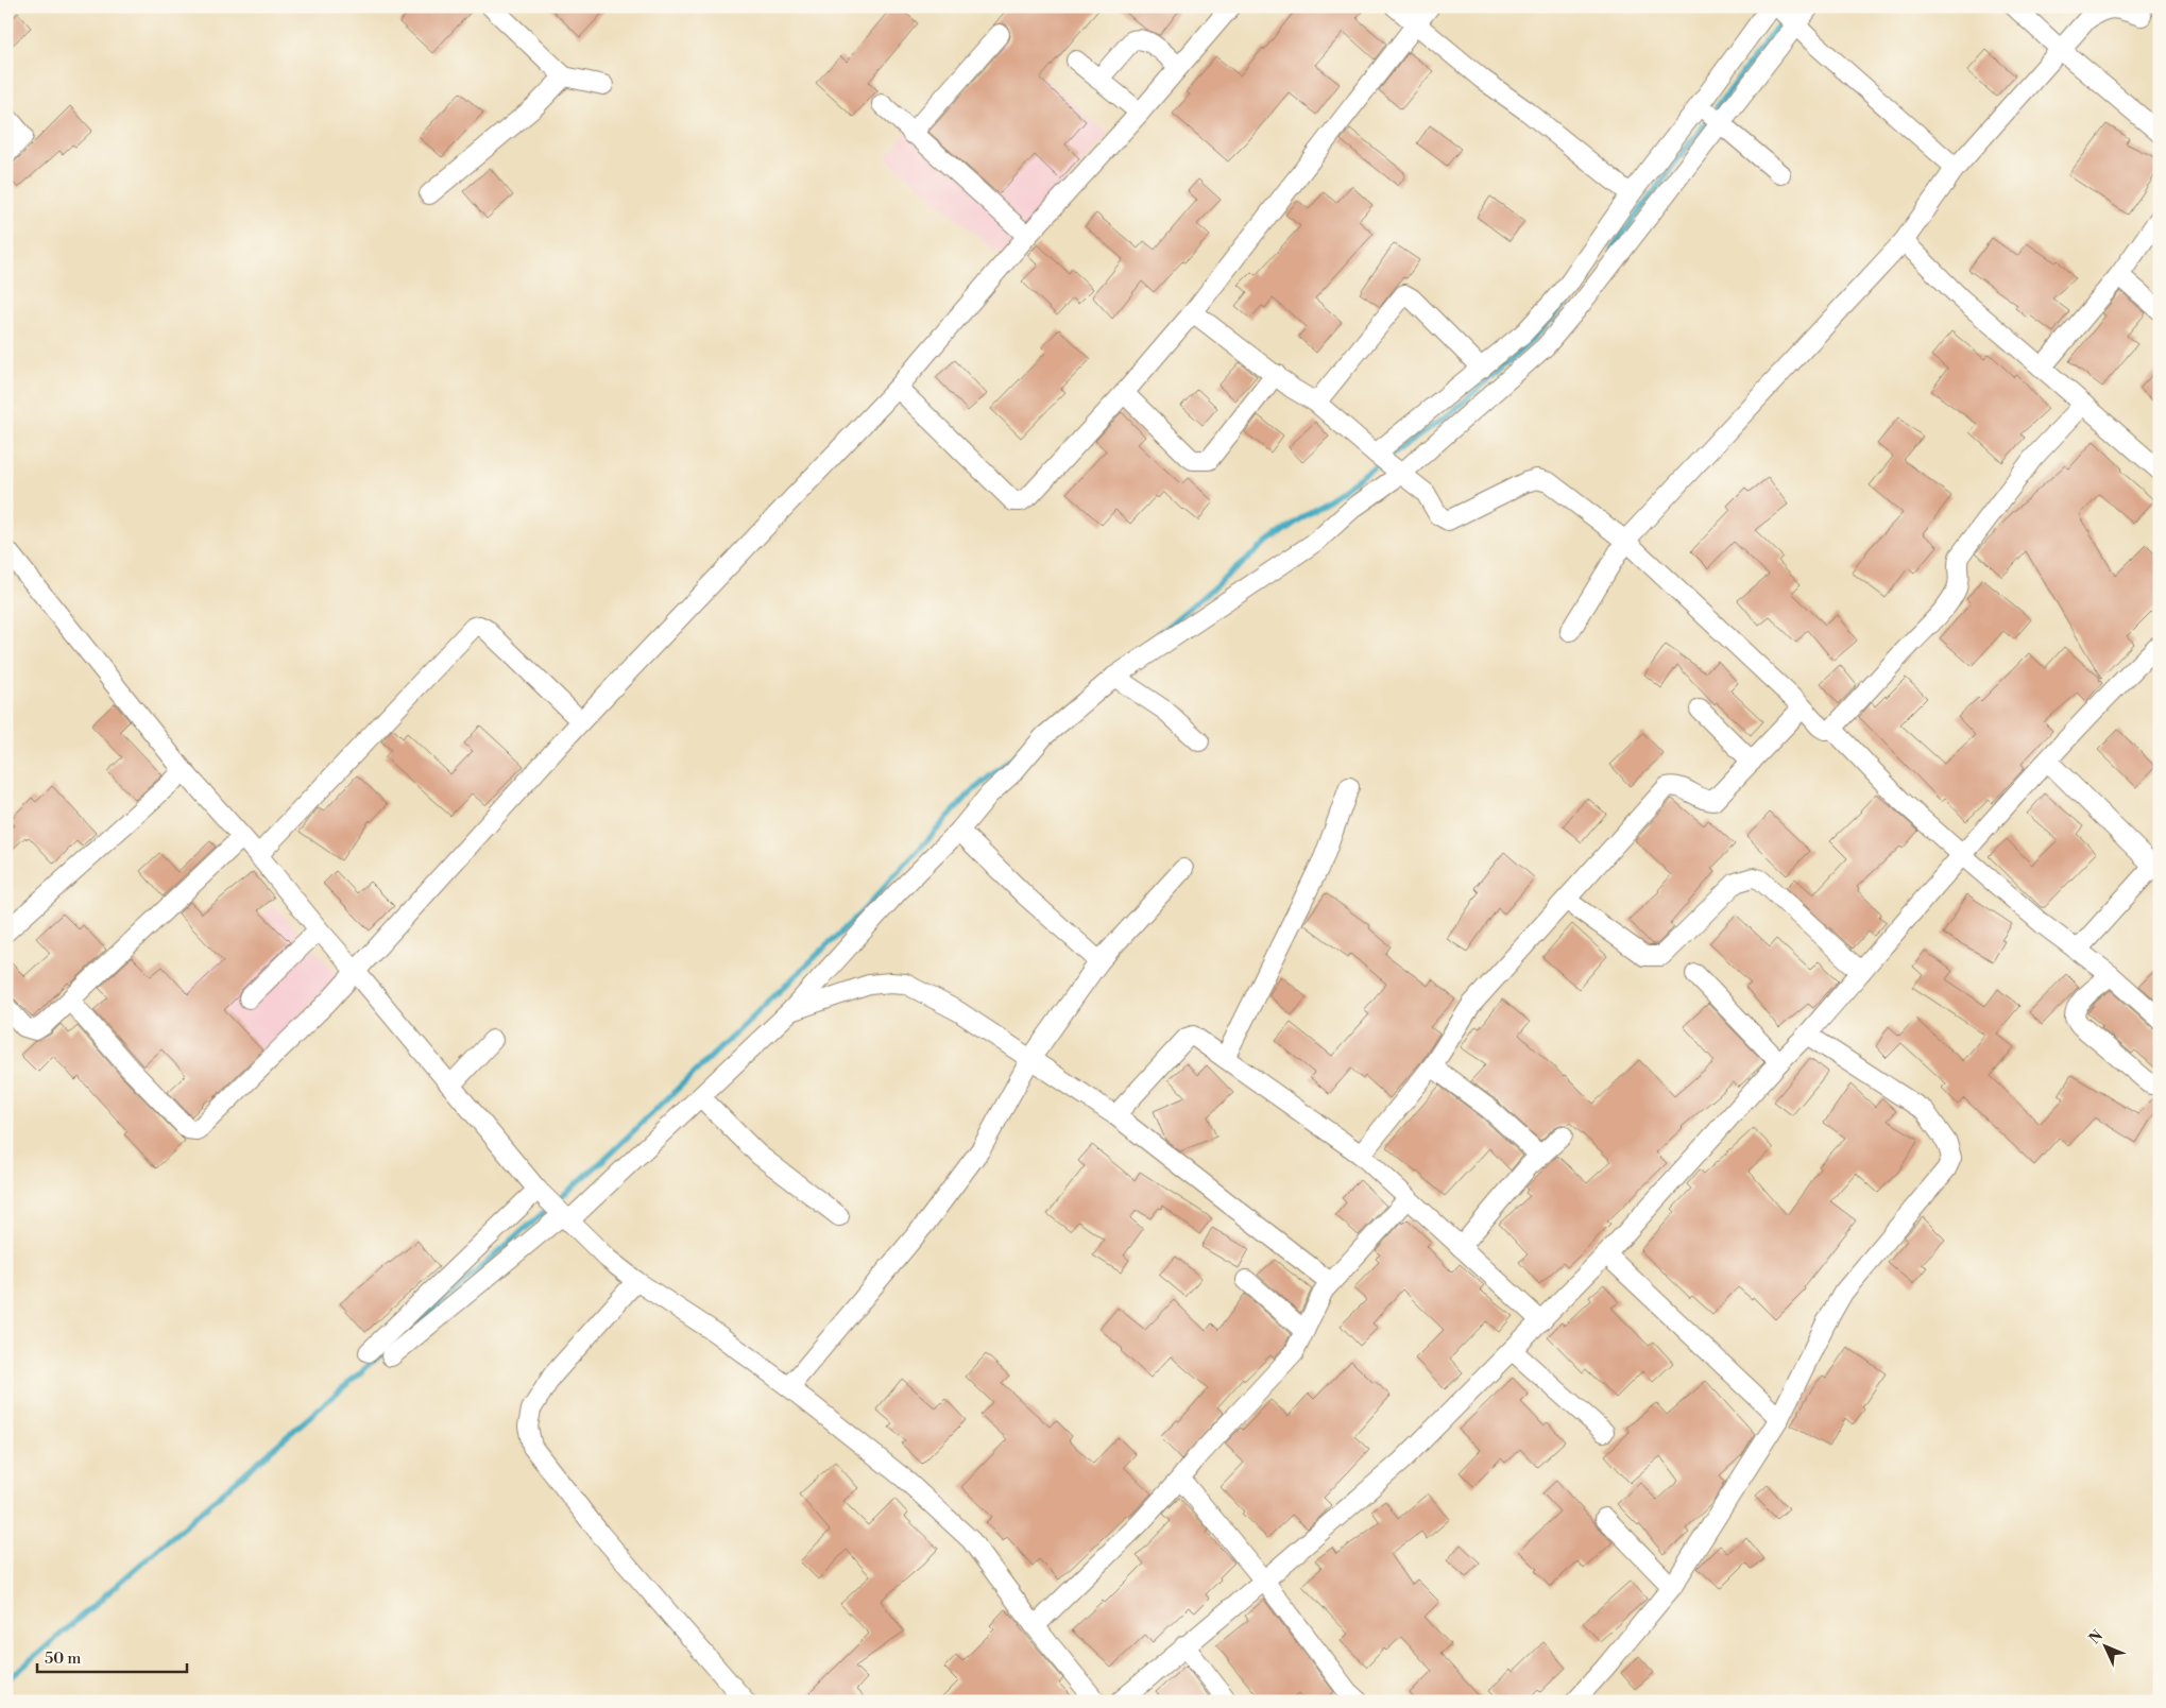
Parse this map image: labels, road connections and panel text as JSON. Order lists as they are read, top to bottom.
{
  "scale_bar": "50 m",
  "north": "top left"
}
